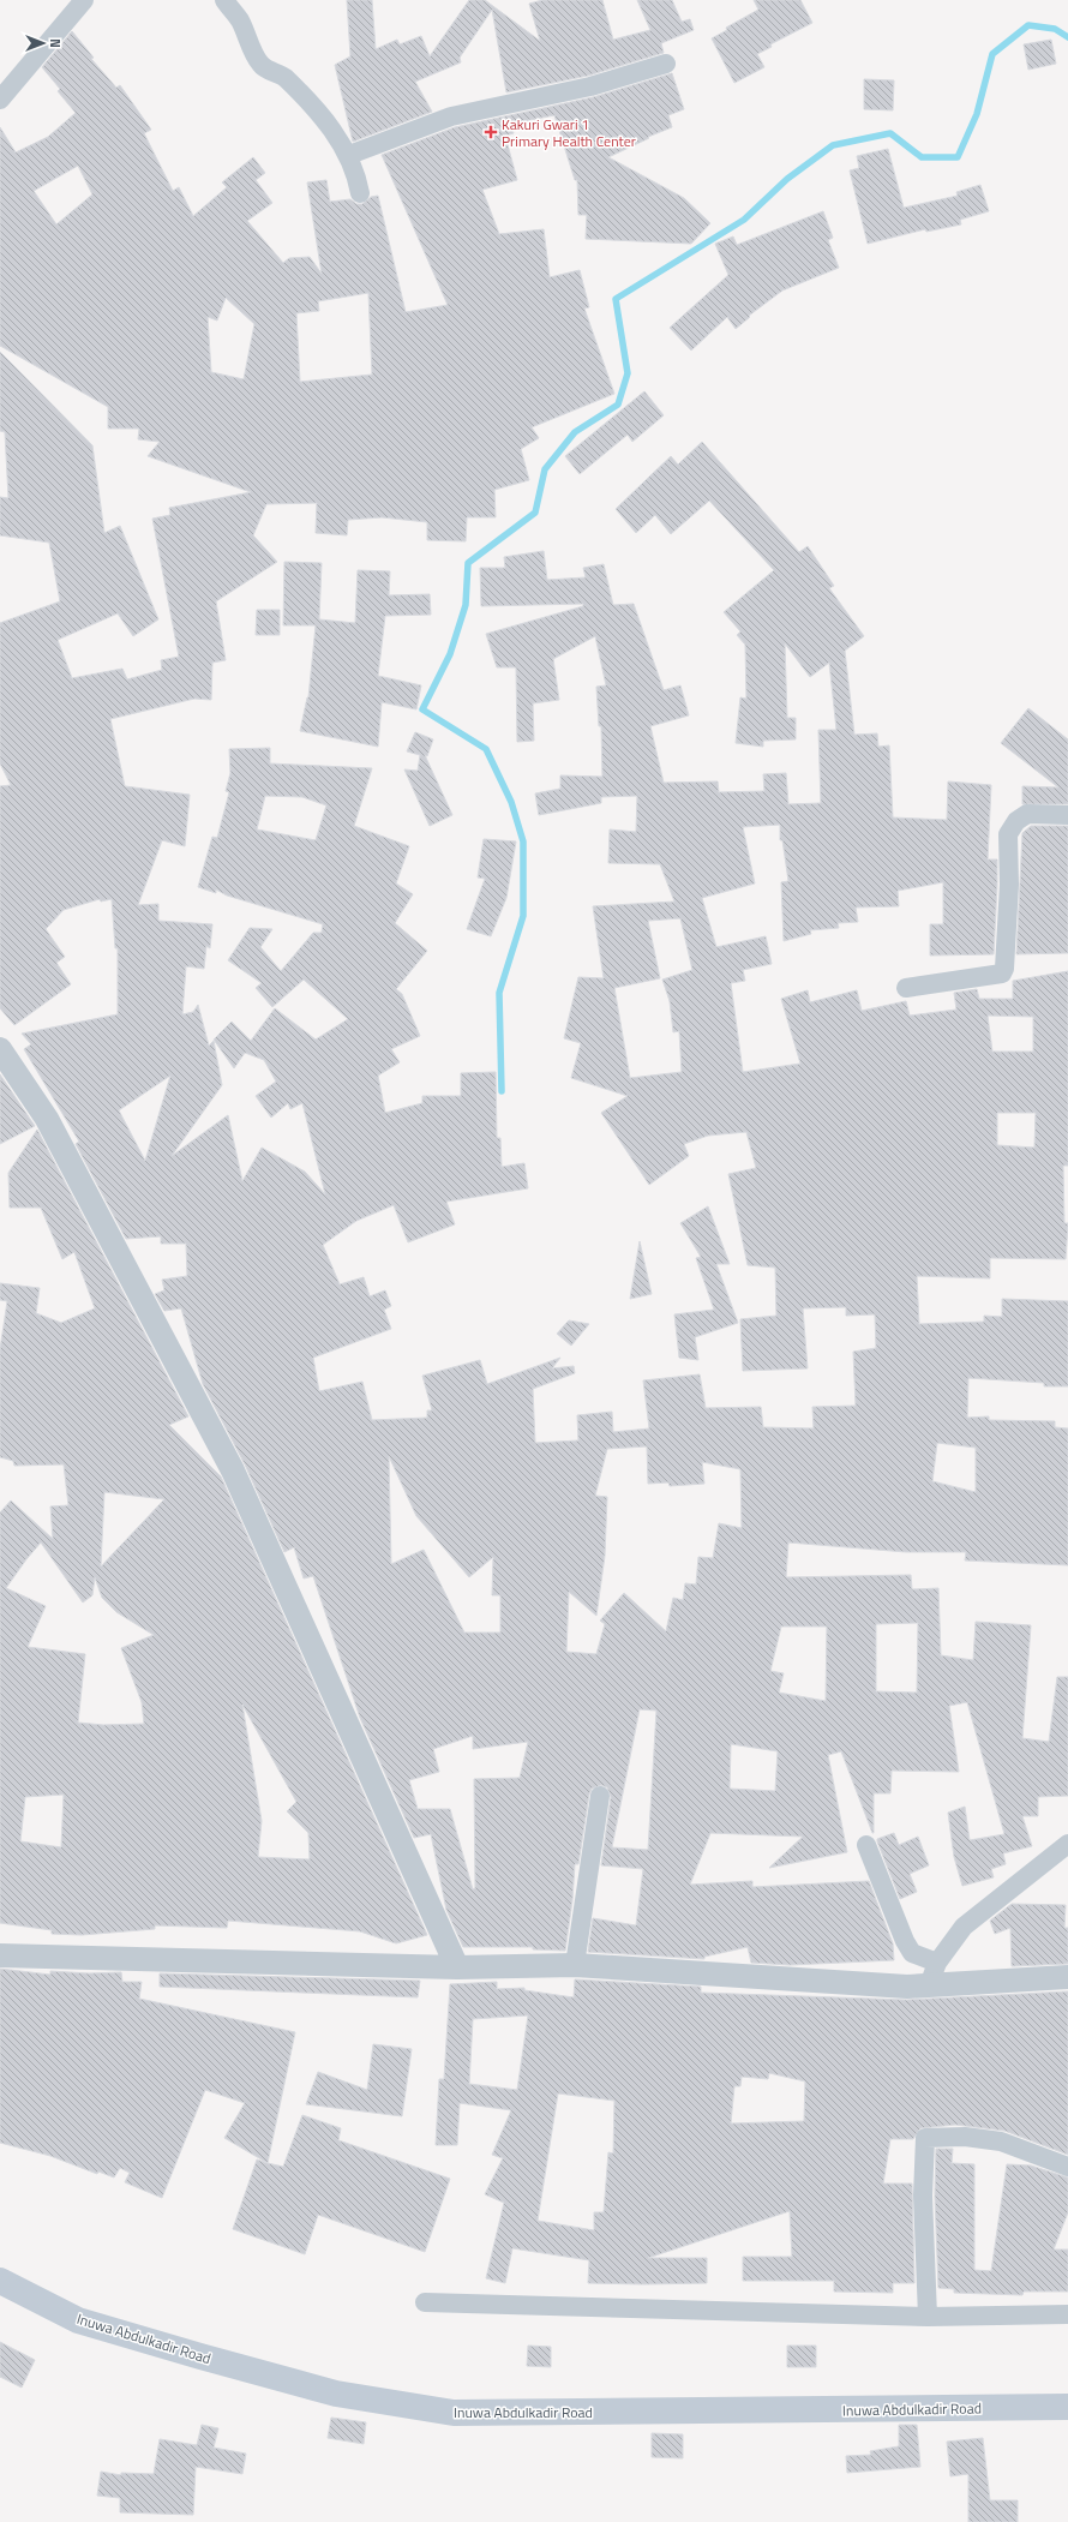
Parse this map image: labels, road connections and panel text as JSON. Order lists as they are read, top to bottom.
{
  "streets": {
    "main road": ["Inuwa Abdulkadir Road"]
  },
  "places": {
    "health": ["Kakuri Gwari 1 Primary Health Center"]
  },
  "north": "right"
}
